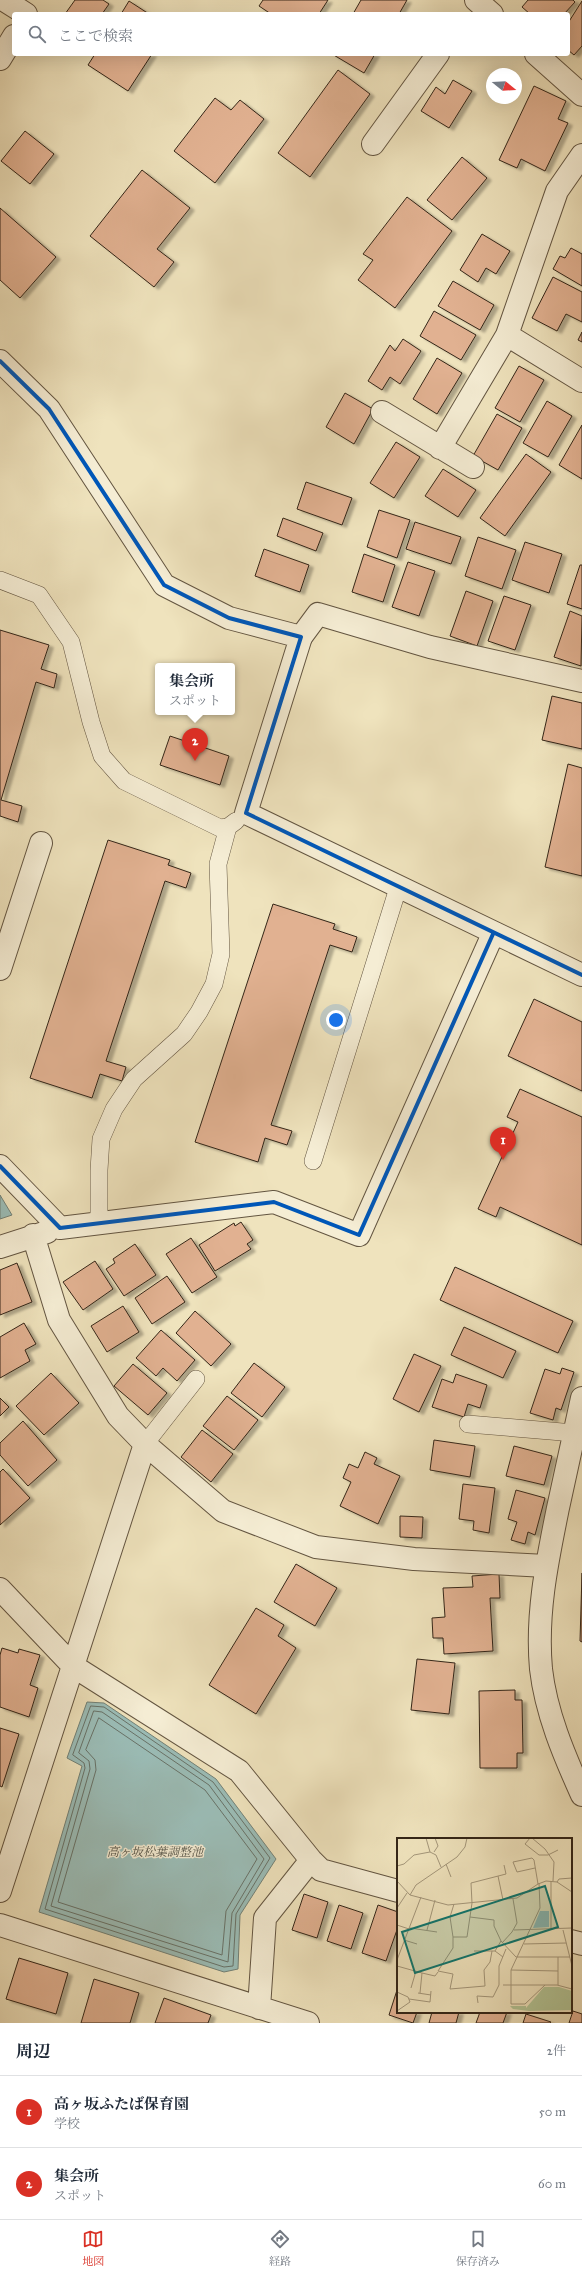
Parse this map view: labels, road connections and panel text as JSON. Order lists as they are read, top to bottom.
{
  "water": ["高ヶ坂松葉調整池"],
  "north": "right",
  "page": {
    "search": "ここで検索",
    "popup": ["集会所", "スポット"],
    "pins": ["2", "1"],
    "heading": ["周辺", "2件"],
    "list": [
      {
        "mark": "1",
        "name": "高ヶ坂ふたば保育園",
        "note": "学校",
        "value": "50 m"
      },
      {
        "mark": "2",
        "name": "集会所",
        "note": "スポット",
        "value": "60 m"
      }
    ],
    "nav": ["地図", "経路", "保存済み"]
  }
}
